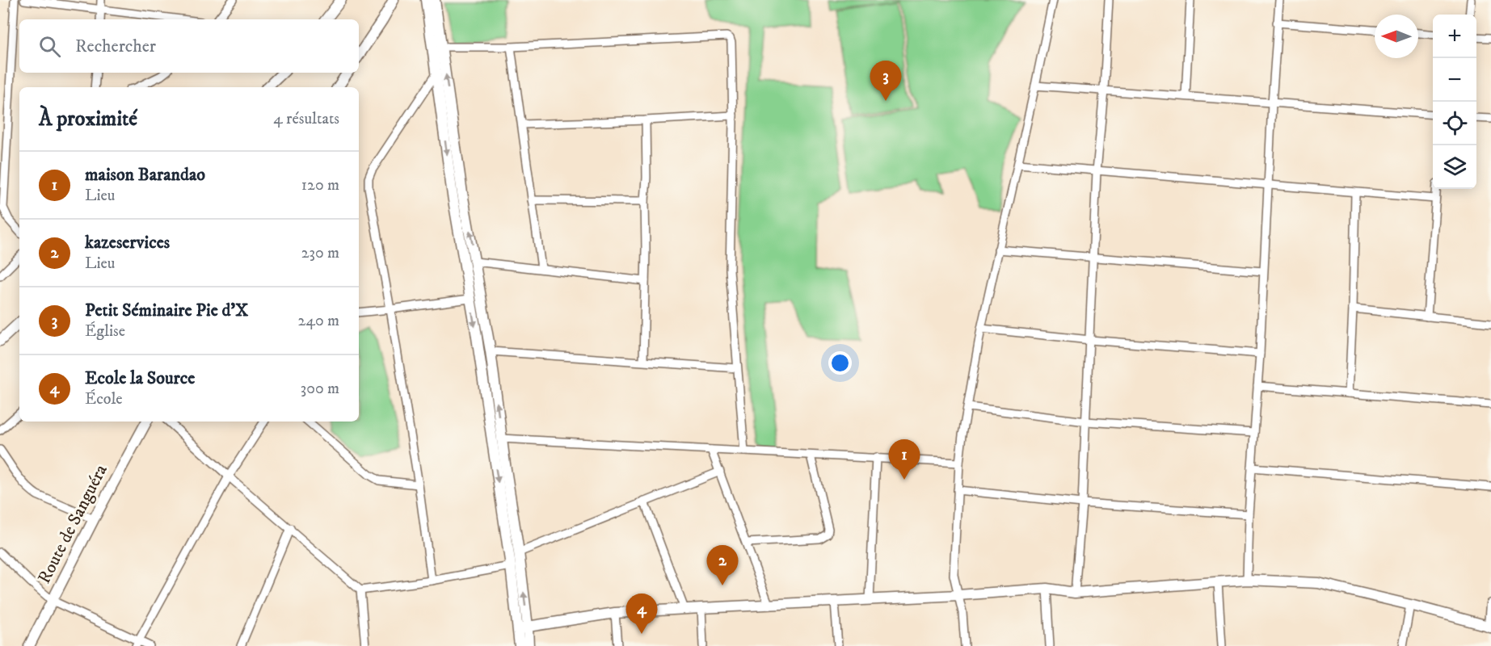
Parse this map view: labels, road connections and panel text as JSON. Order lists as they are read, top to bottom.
{
  "streets": {
    "street": ["Route de Sanguéra"]
  },
  "north": "left",
  "page": {
    "map_buttons": ["+", "−"],
    "search": "Rechercher",
    "pins": [
      "3",
      "1",
      "2",
      "4"
    ],
    "heading": ["À proximité", "4 résultats"],
    "list": [
      {
        "mark": "1",
        "name": "maison Barandao",
        "note": "Lieu",
        "value": "120 m"
      },
      {
        "mark": "2",
        "name": "kazeservices",
        "note": "Lieu",
        "value": "230 m"
      },
      {
        "mark": "3",
        "name": "Petit Séminaire Pie d'X",
        "note": "Église",
        "value": "240 m"
      },
      {
        "mark": "4",
        "name": "Ecole la Source",
        "note": "École",
        "value": "300 m"
      }
    ]
  }
}
